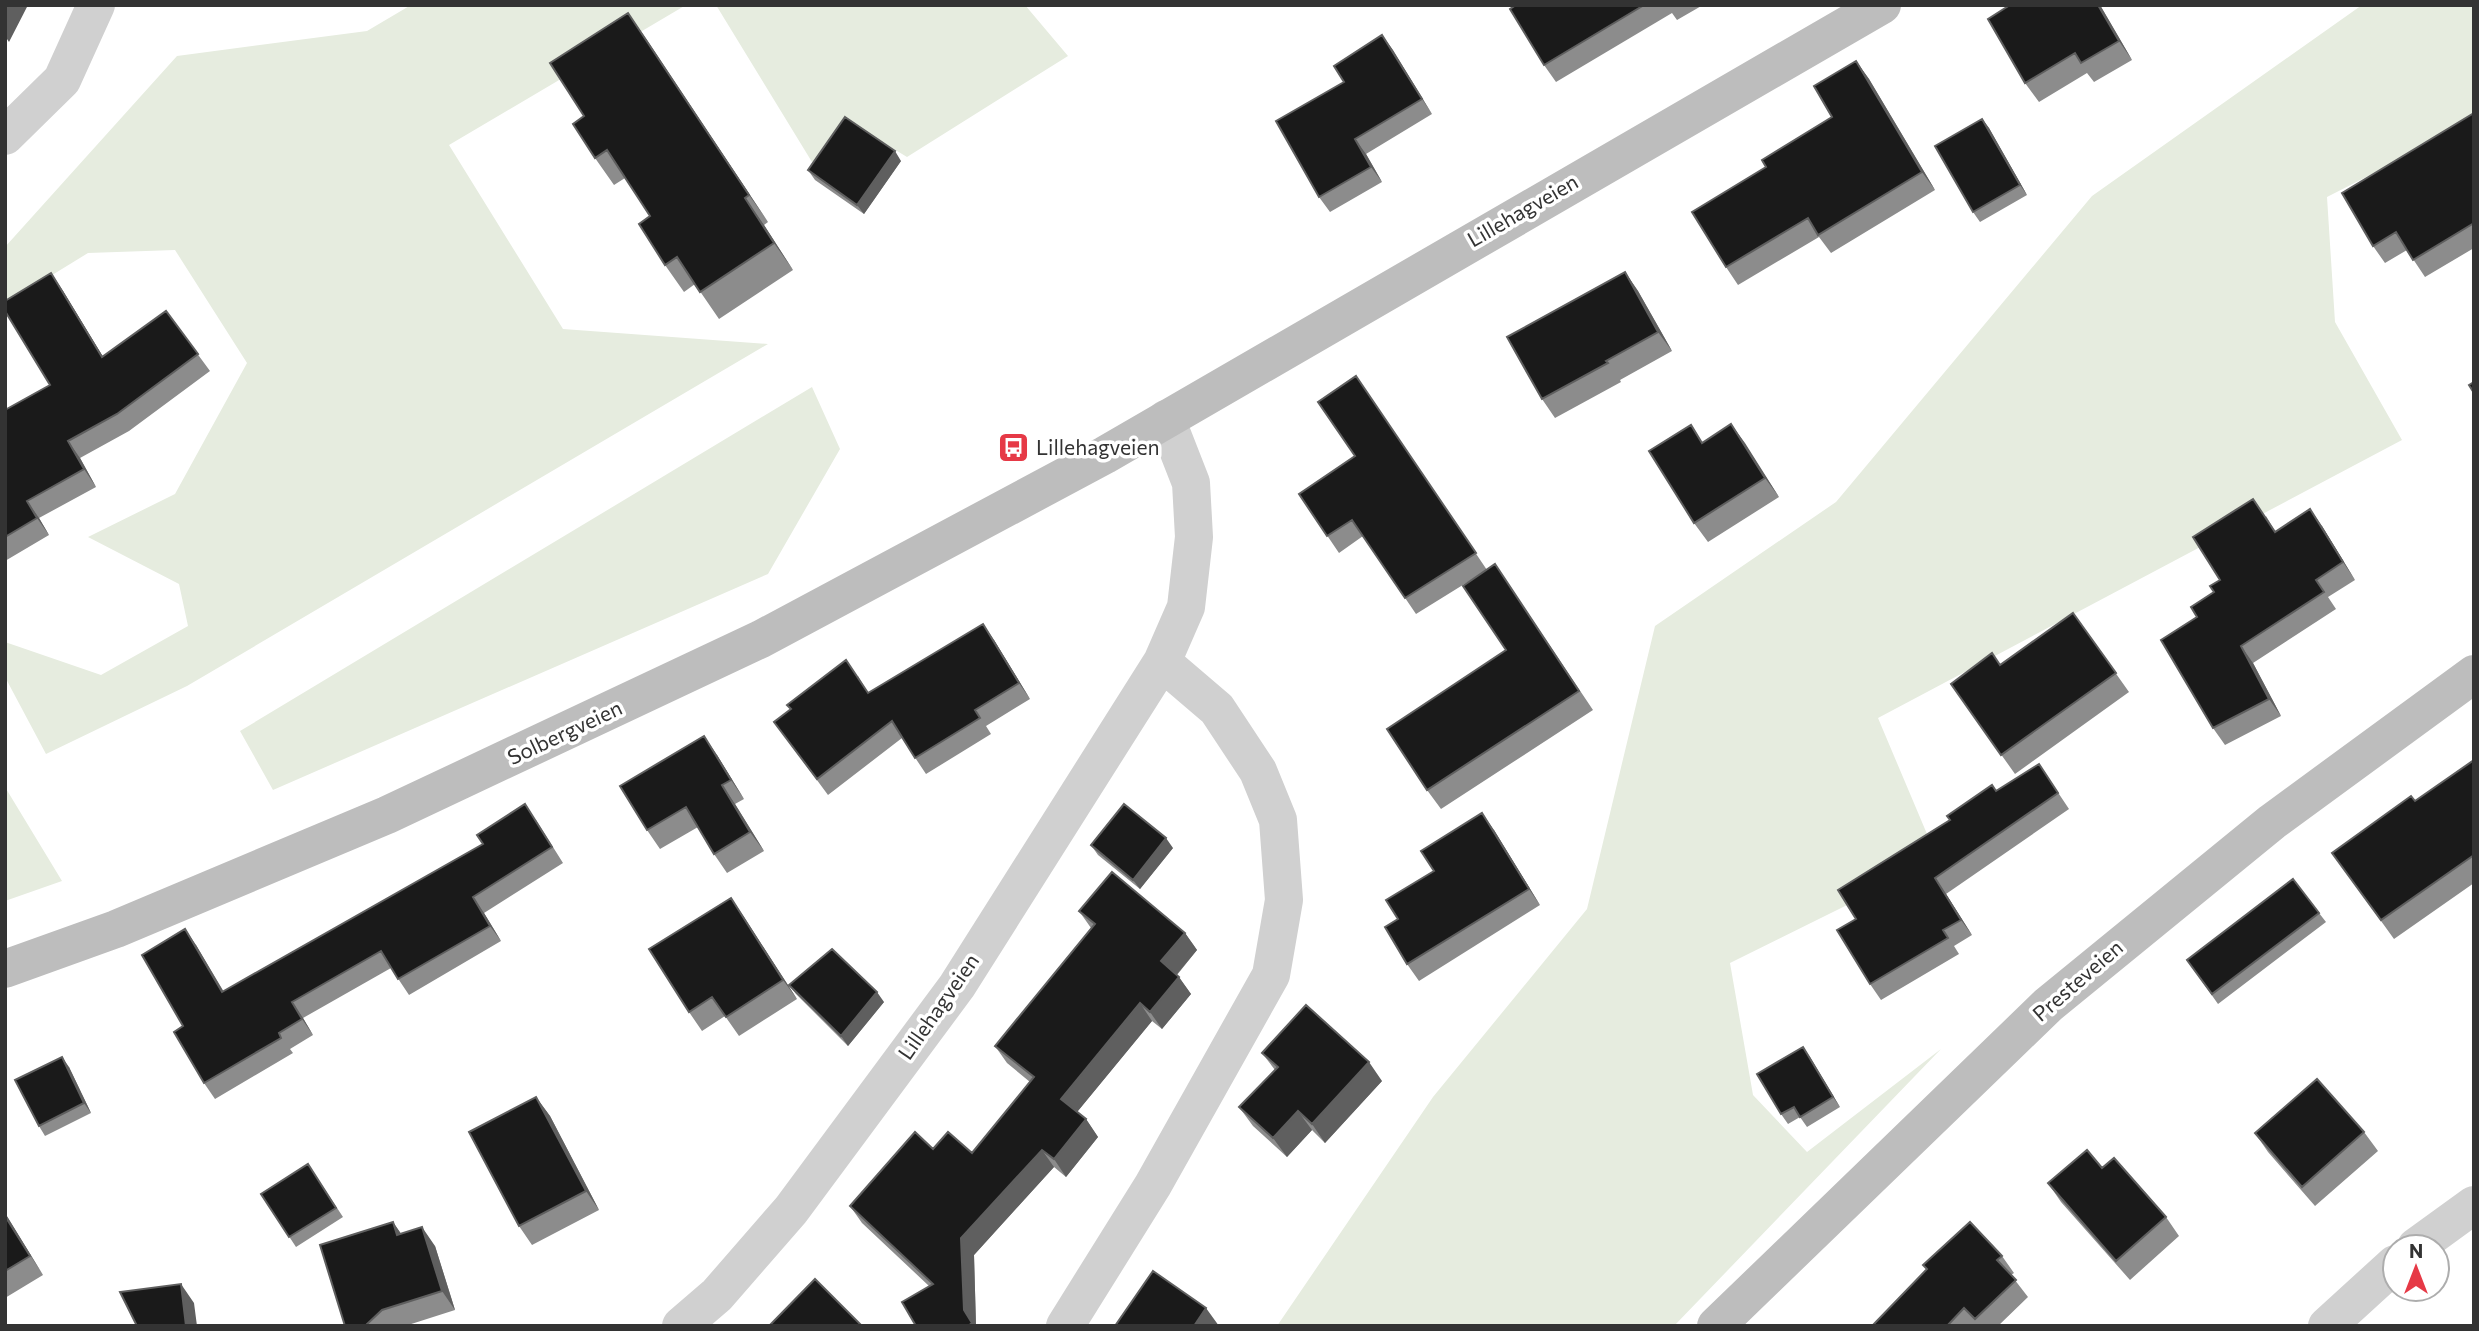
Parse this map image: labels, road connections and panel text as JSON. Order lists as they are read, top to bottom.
{
  "streets": {
    "street": ["Lillehagveien", "Solbergveien", "Presteveien"]
  },
  "crossings": [
    ["Lillehagveien", "Solbergveien"]
  ],
  "places": {
    "bus stop": ["Lillehagveien"]
  },
  "north": "top"
}
